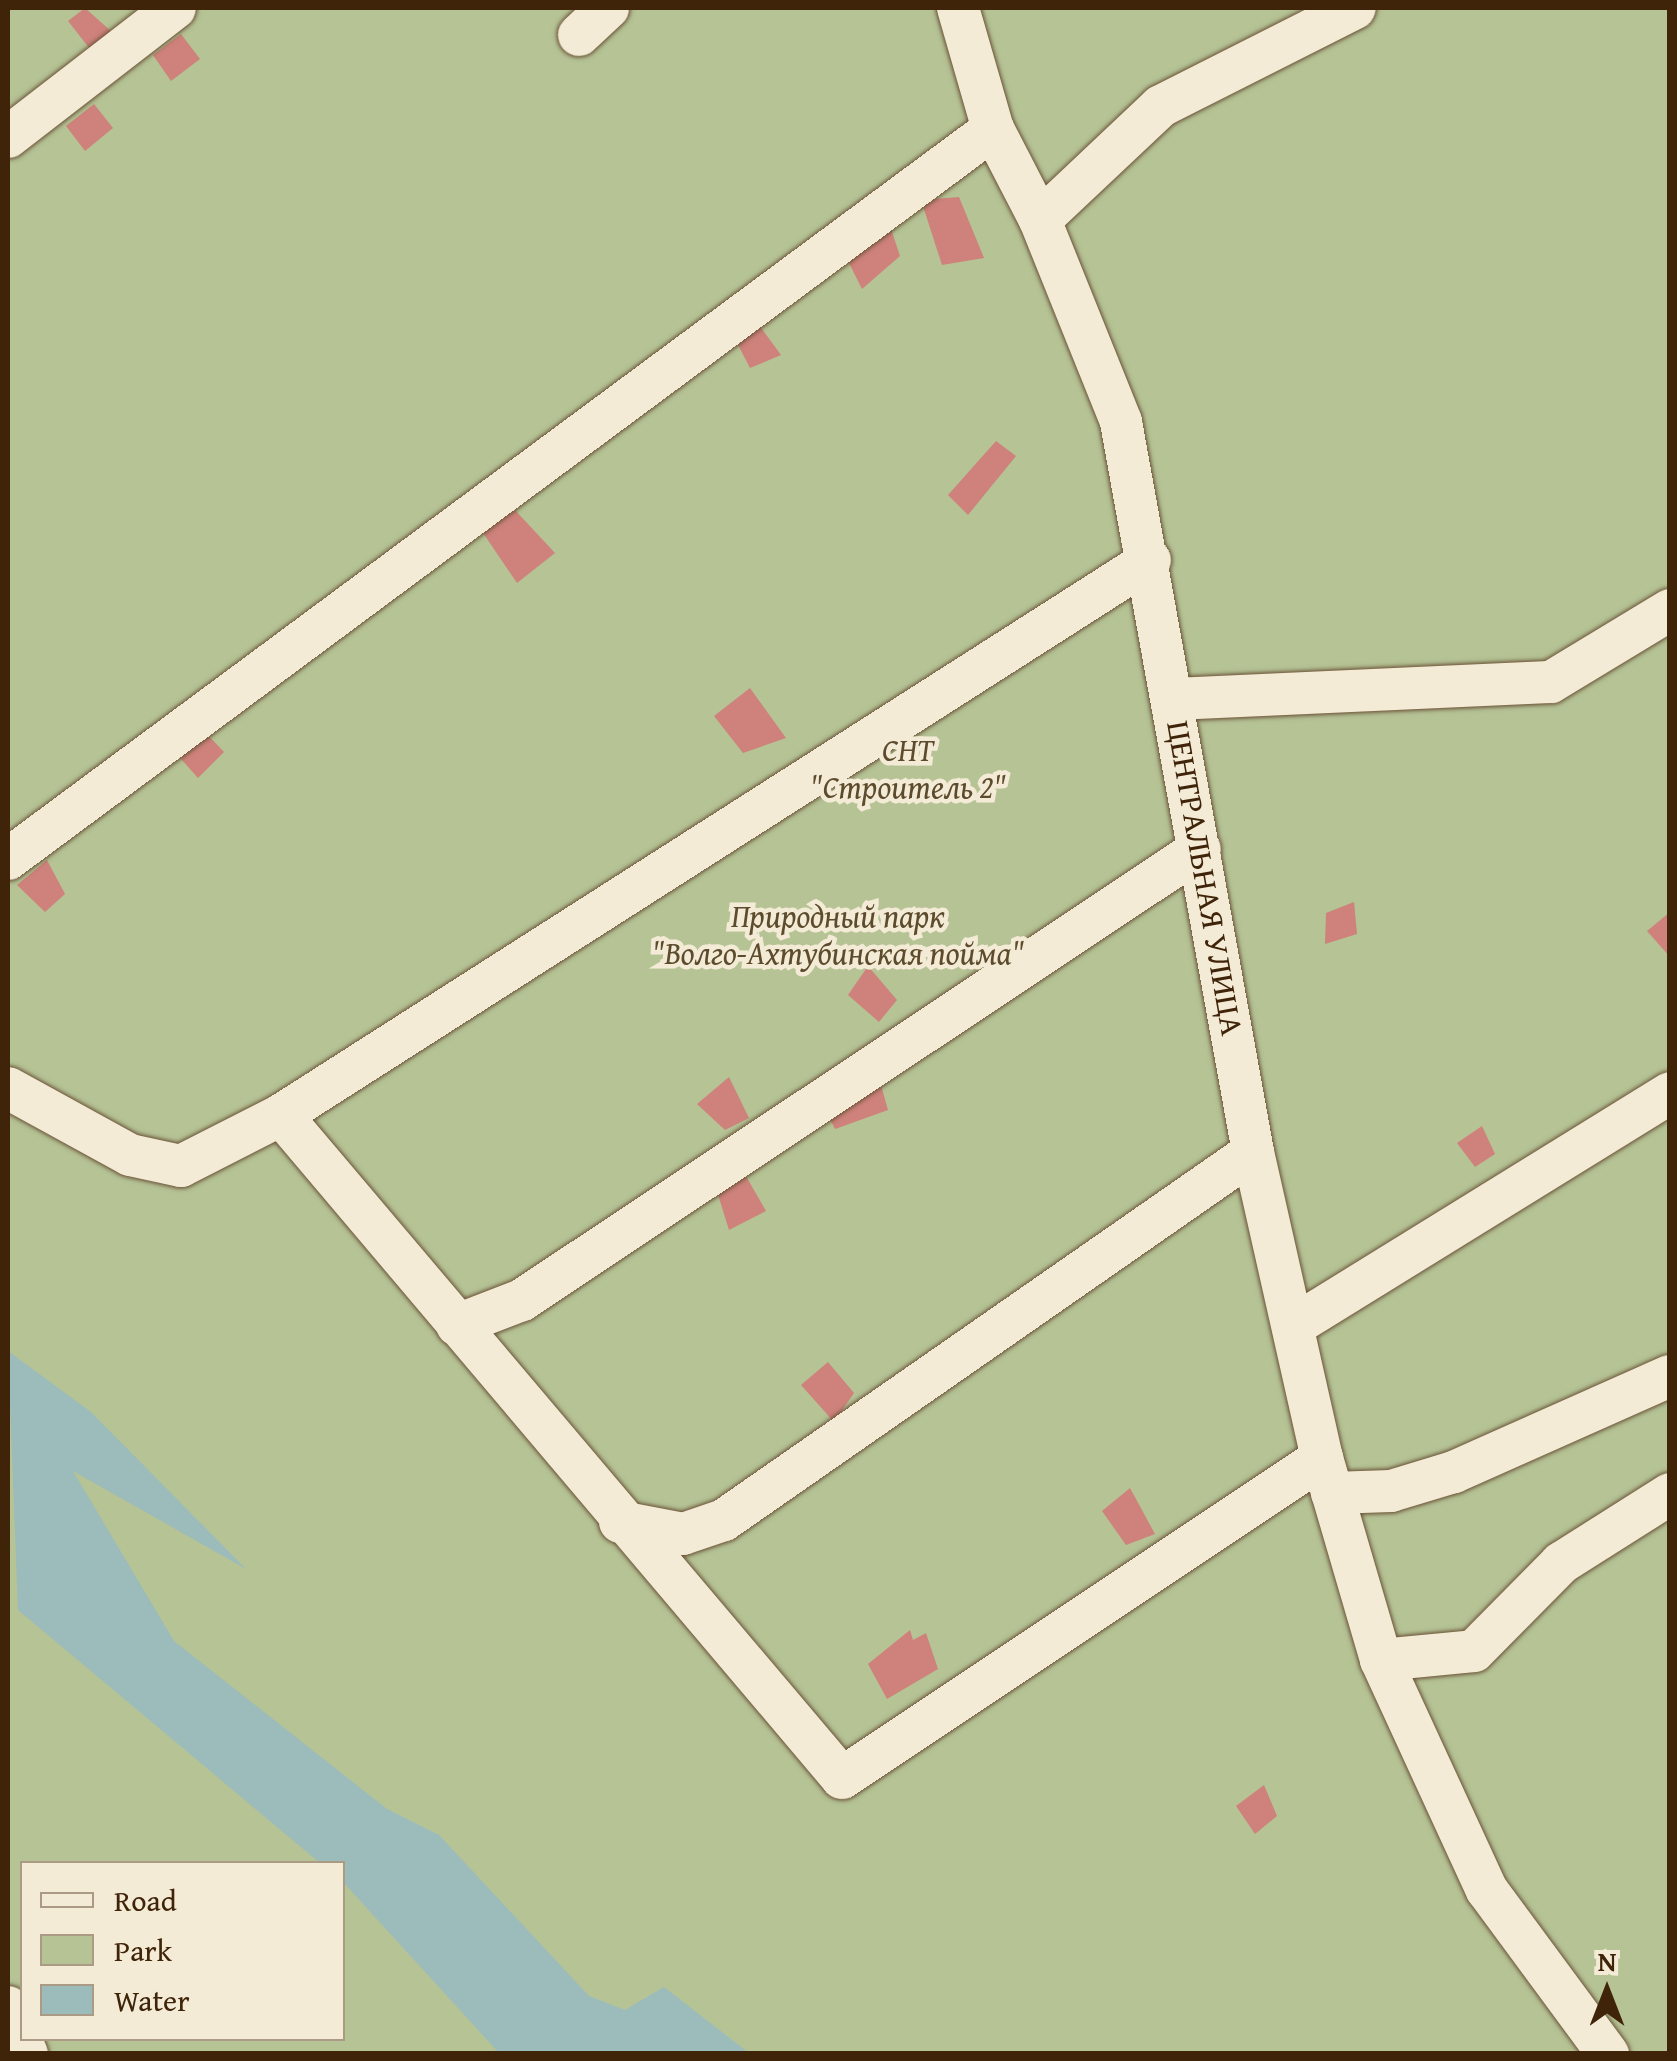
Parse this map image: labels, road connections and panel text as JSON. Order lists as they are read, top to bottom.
{
  "streets": {
    "street": ["ЦЕНТРАЛЬНАЯ УЛИЦА"]
  },
  "parks": ["СНТ \"Строитель 2\"", "Природный парк \"Волго-Ахтубинская пойма\""],
  "legend": ["Road", "Park", "Water"],
  "north": "top"
}
